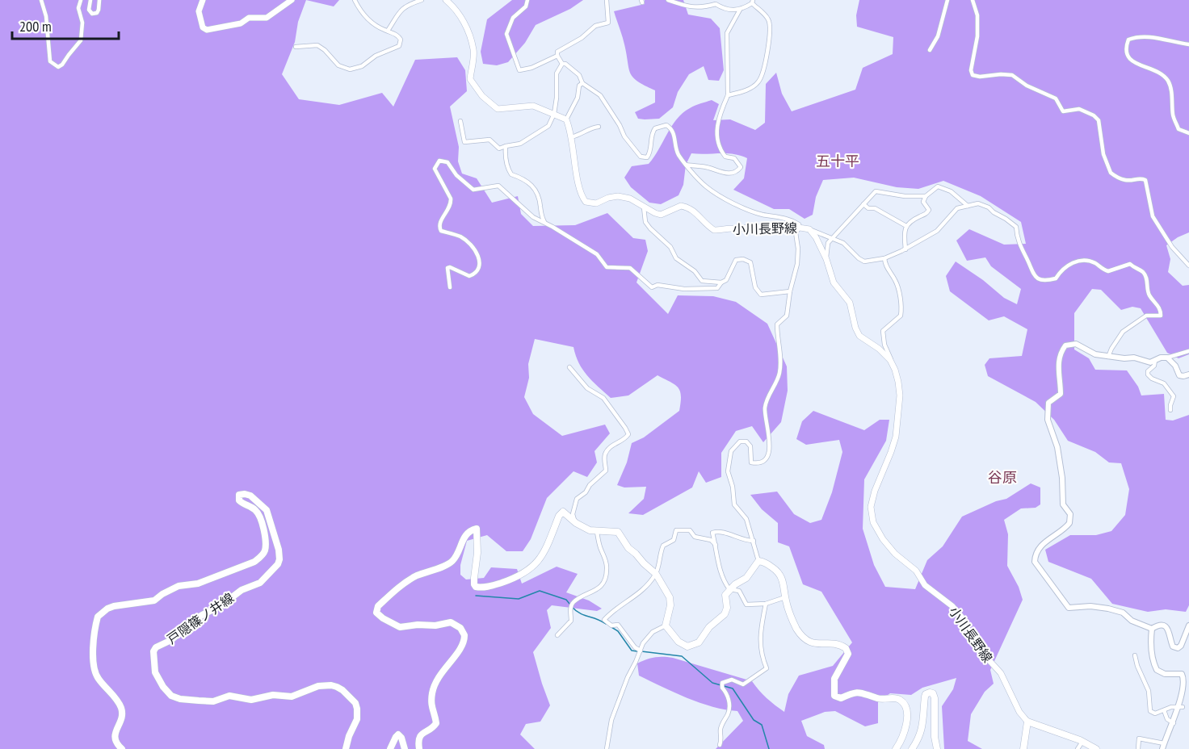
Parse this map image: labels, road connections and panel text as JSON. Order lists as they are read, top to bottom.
{
  "streets": {
    "main road": ["小川長野線", "戸隠篠ノ井線"]
  },
  "districts": ["五十平", "谷原"],
  "scale_bar": "200 m"
}
